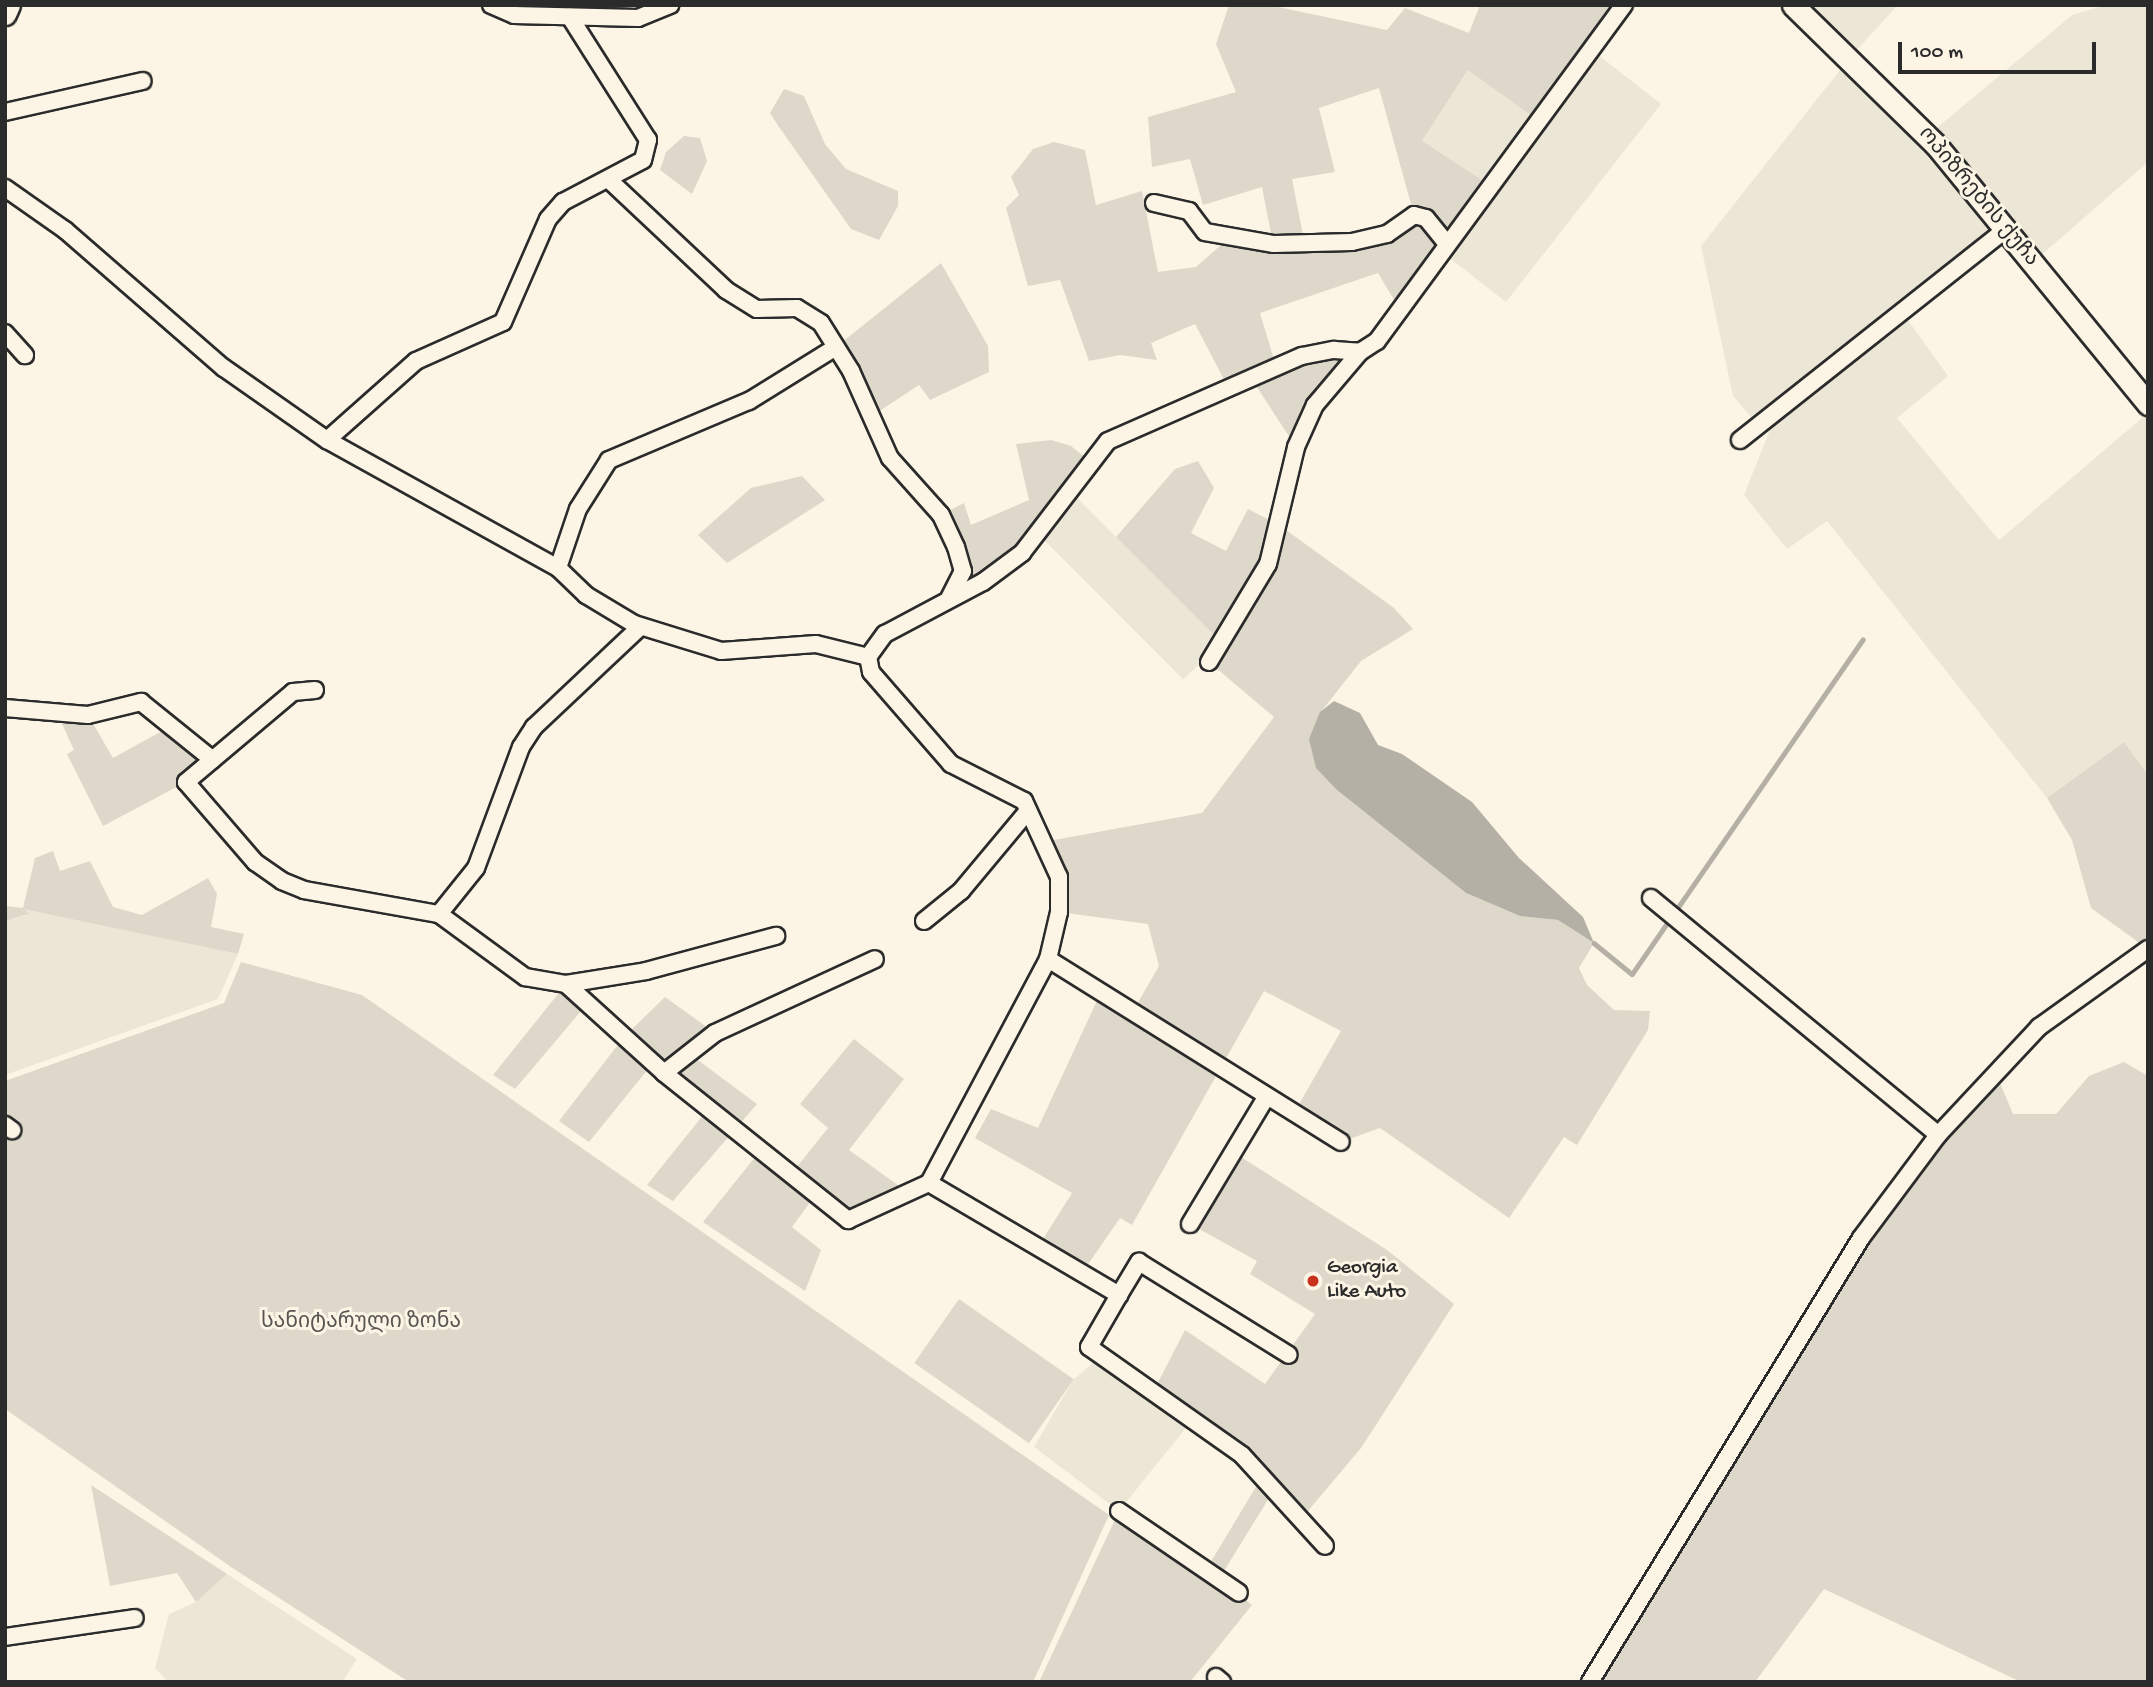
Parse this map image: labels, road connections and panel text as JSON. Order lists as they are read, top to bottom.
{
  "streets": {
    "street": ["ოპიზრების ქუჩა"]
  },
  "parks": ["სანიტარული ზონა"],
  "places": ["Georgia Like Auto"],
  "scale_bar": "100 m"
}
